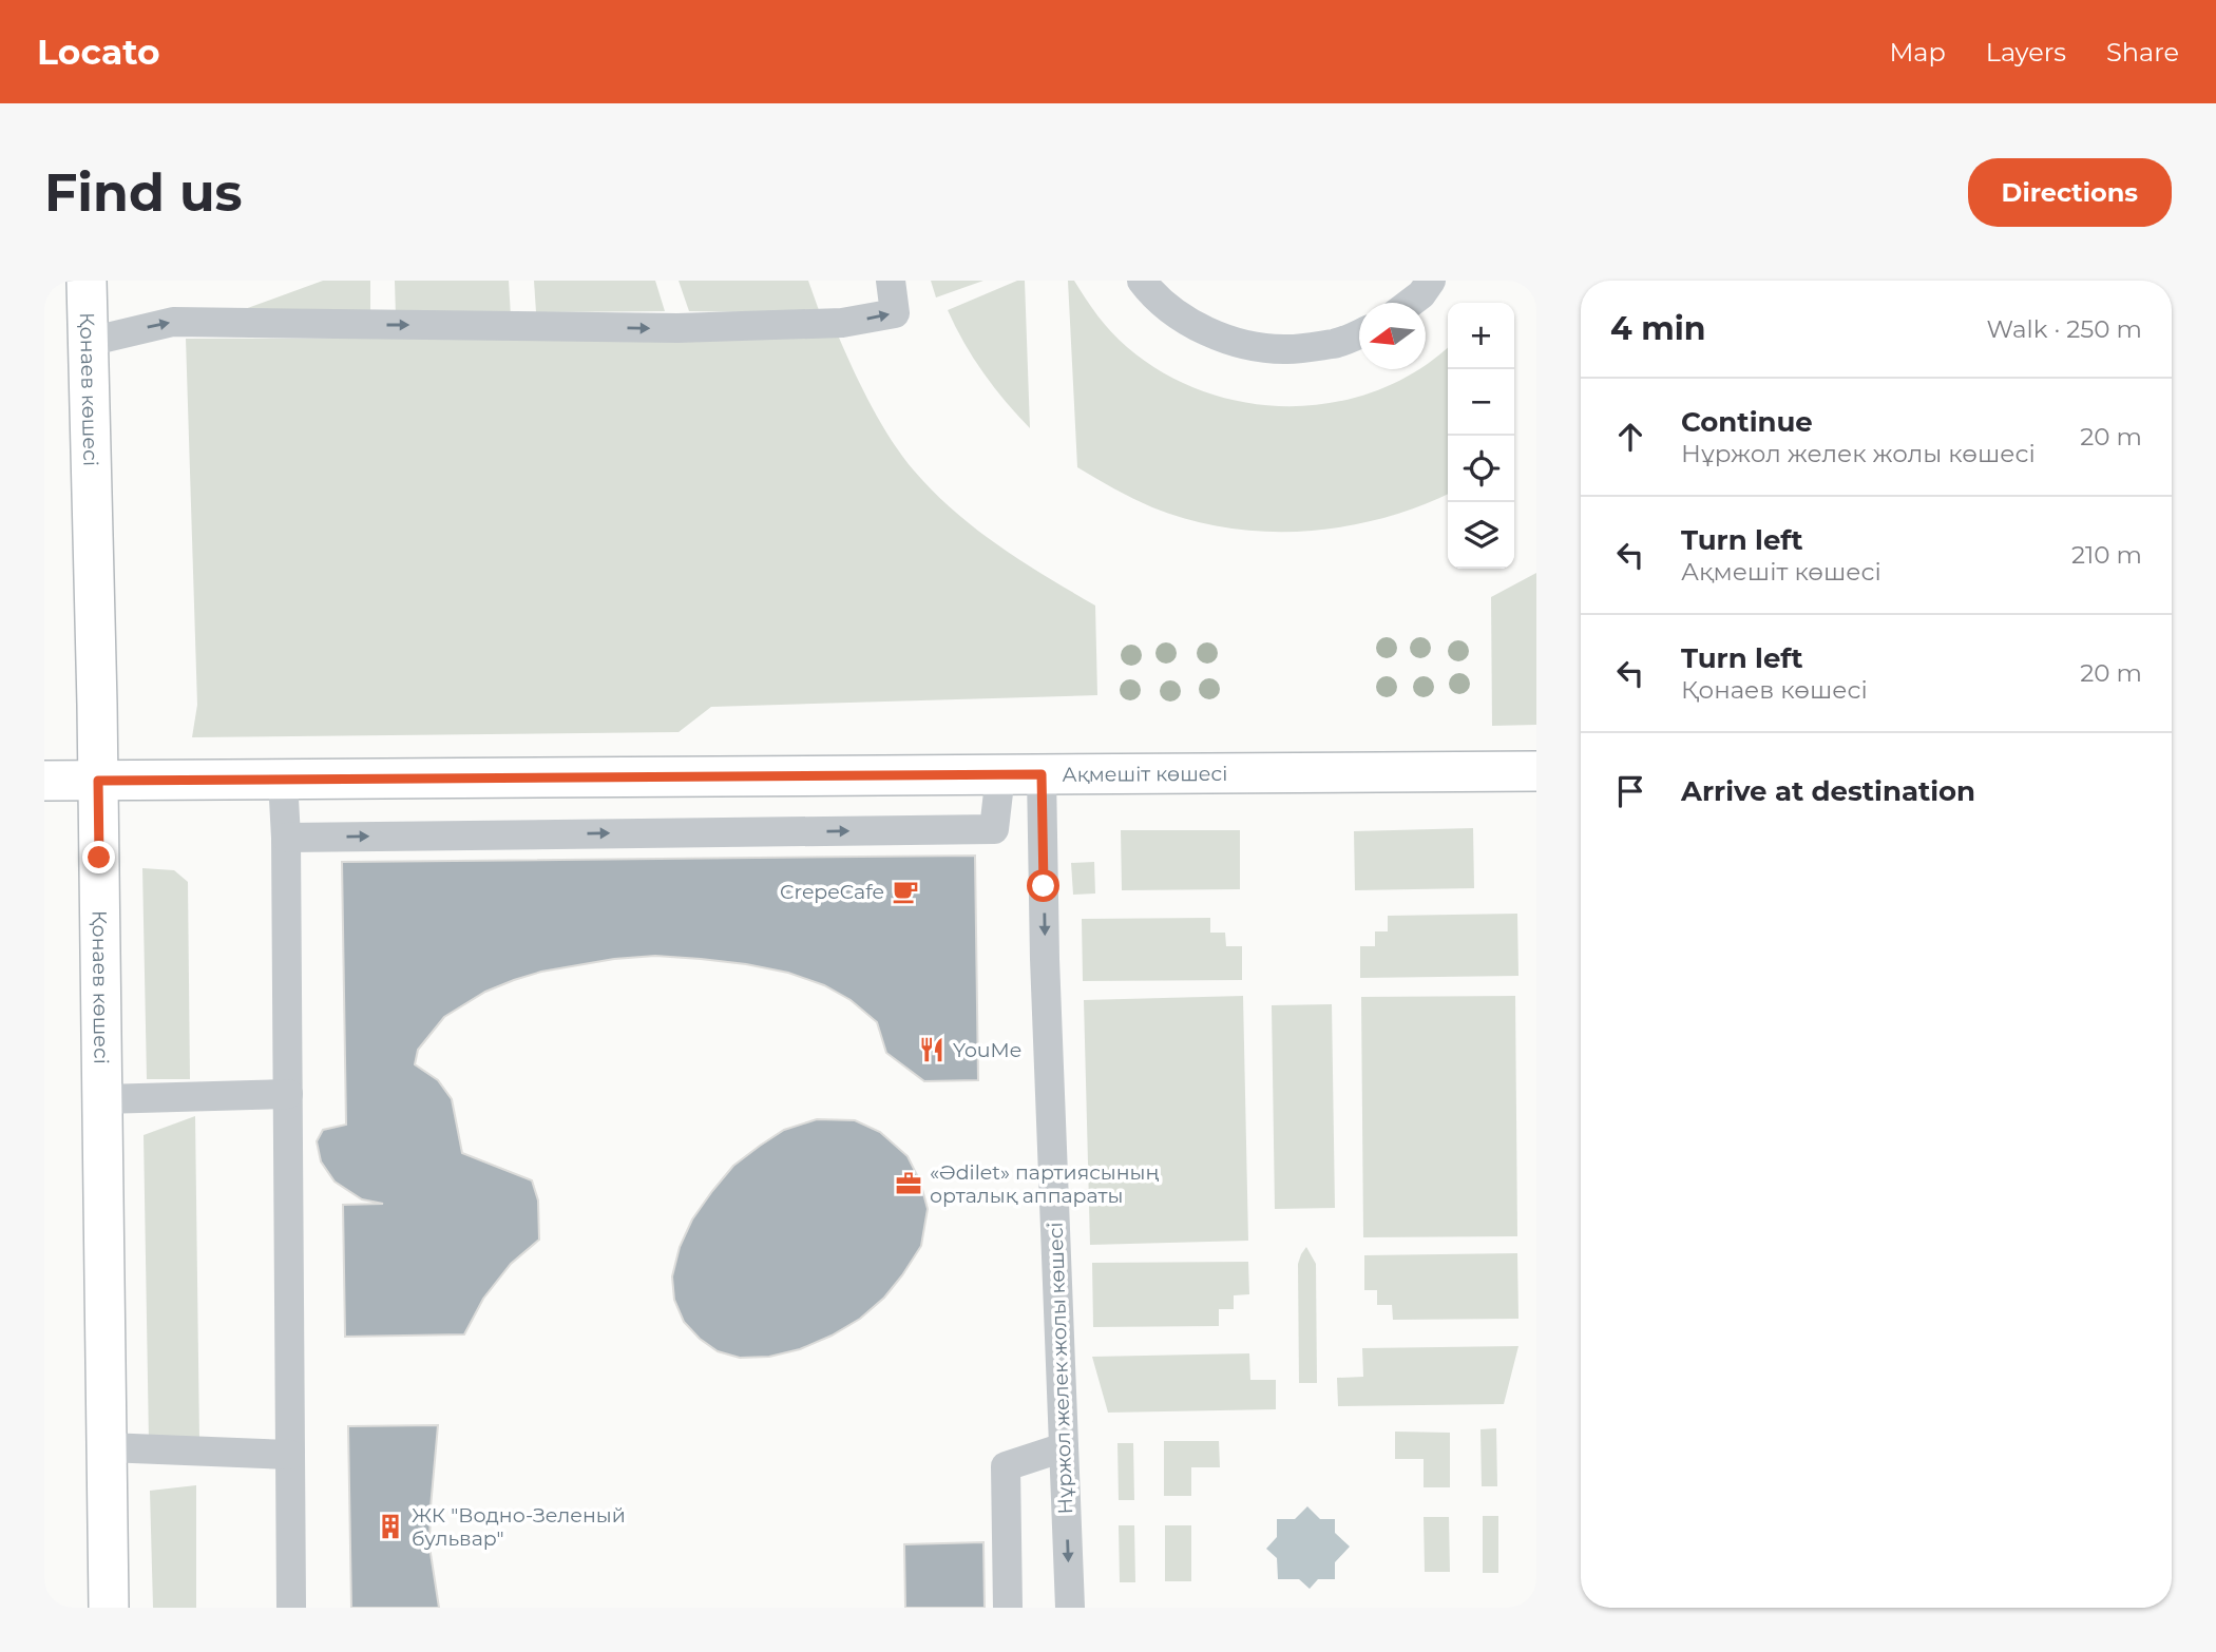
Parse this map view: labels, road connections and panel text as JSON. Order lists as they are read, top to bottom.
{
  "streets": {
    "main road": ["Қонаев көшесі", "Ақмешіт көшесі"],
    "street": ["Нұржол желек жолы көшесі"]
  },
  "crossings": [
    ["Қонаев көшесі", "Ақмешіт көшесі"],
    ["Ақмешіт көшесі", "Нұржол желек жолы көшесі"]
  ],
  "one_way": ["Нұржол желек жолы көшесі"],
  "places": {
    "cafe": ["CrepeCafe"],
    "restaurant": ["YouMe"],
    "office": ["«Әdilet» партиясының орталық аппараты"],
    "building": ["ЖК \"Водно-Зеленый бульвар\""]
  },
  "north": "left",
  "page": {
    "header": "Locato",
    "nav": ["Map", "Layers", "Share"],
    "buttons": "Directions",
    "title": "Find us",
    "heading": ["4 min", "Walk · 250 m"],
    "map_buttons": ["+", "−"],
    "list": [
      ["Continue", "Нұржол желек жолы көшесі", "20 m"],
      ["Turn left", "Ақмешіт көшесі", "210 m"],
      ["Turn left", "Қонаев көшесі", "20 m"],
      "Arrive at destination"
    ]
  }
}
